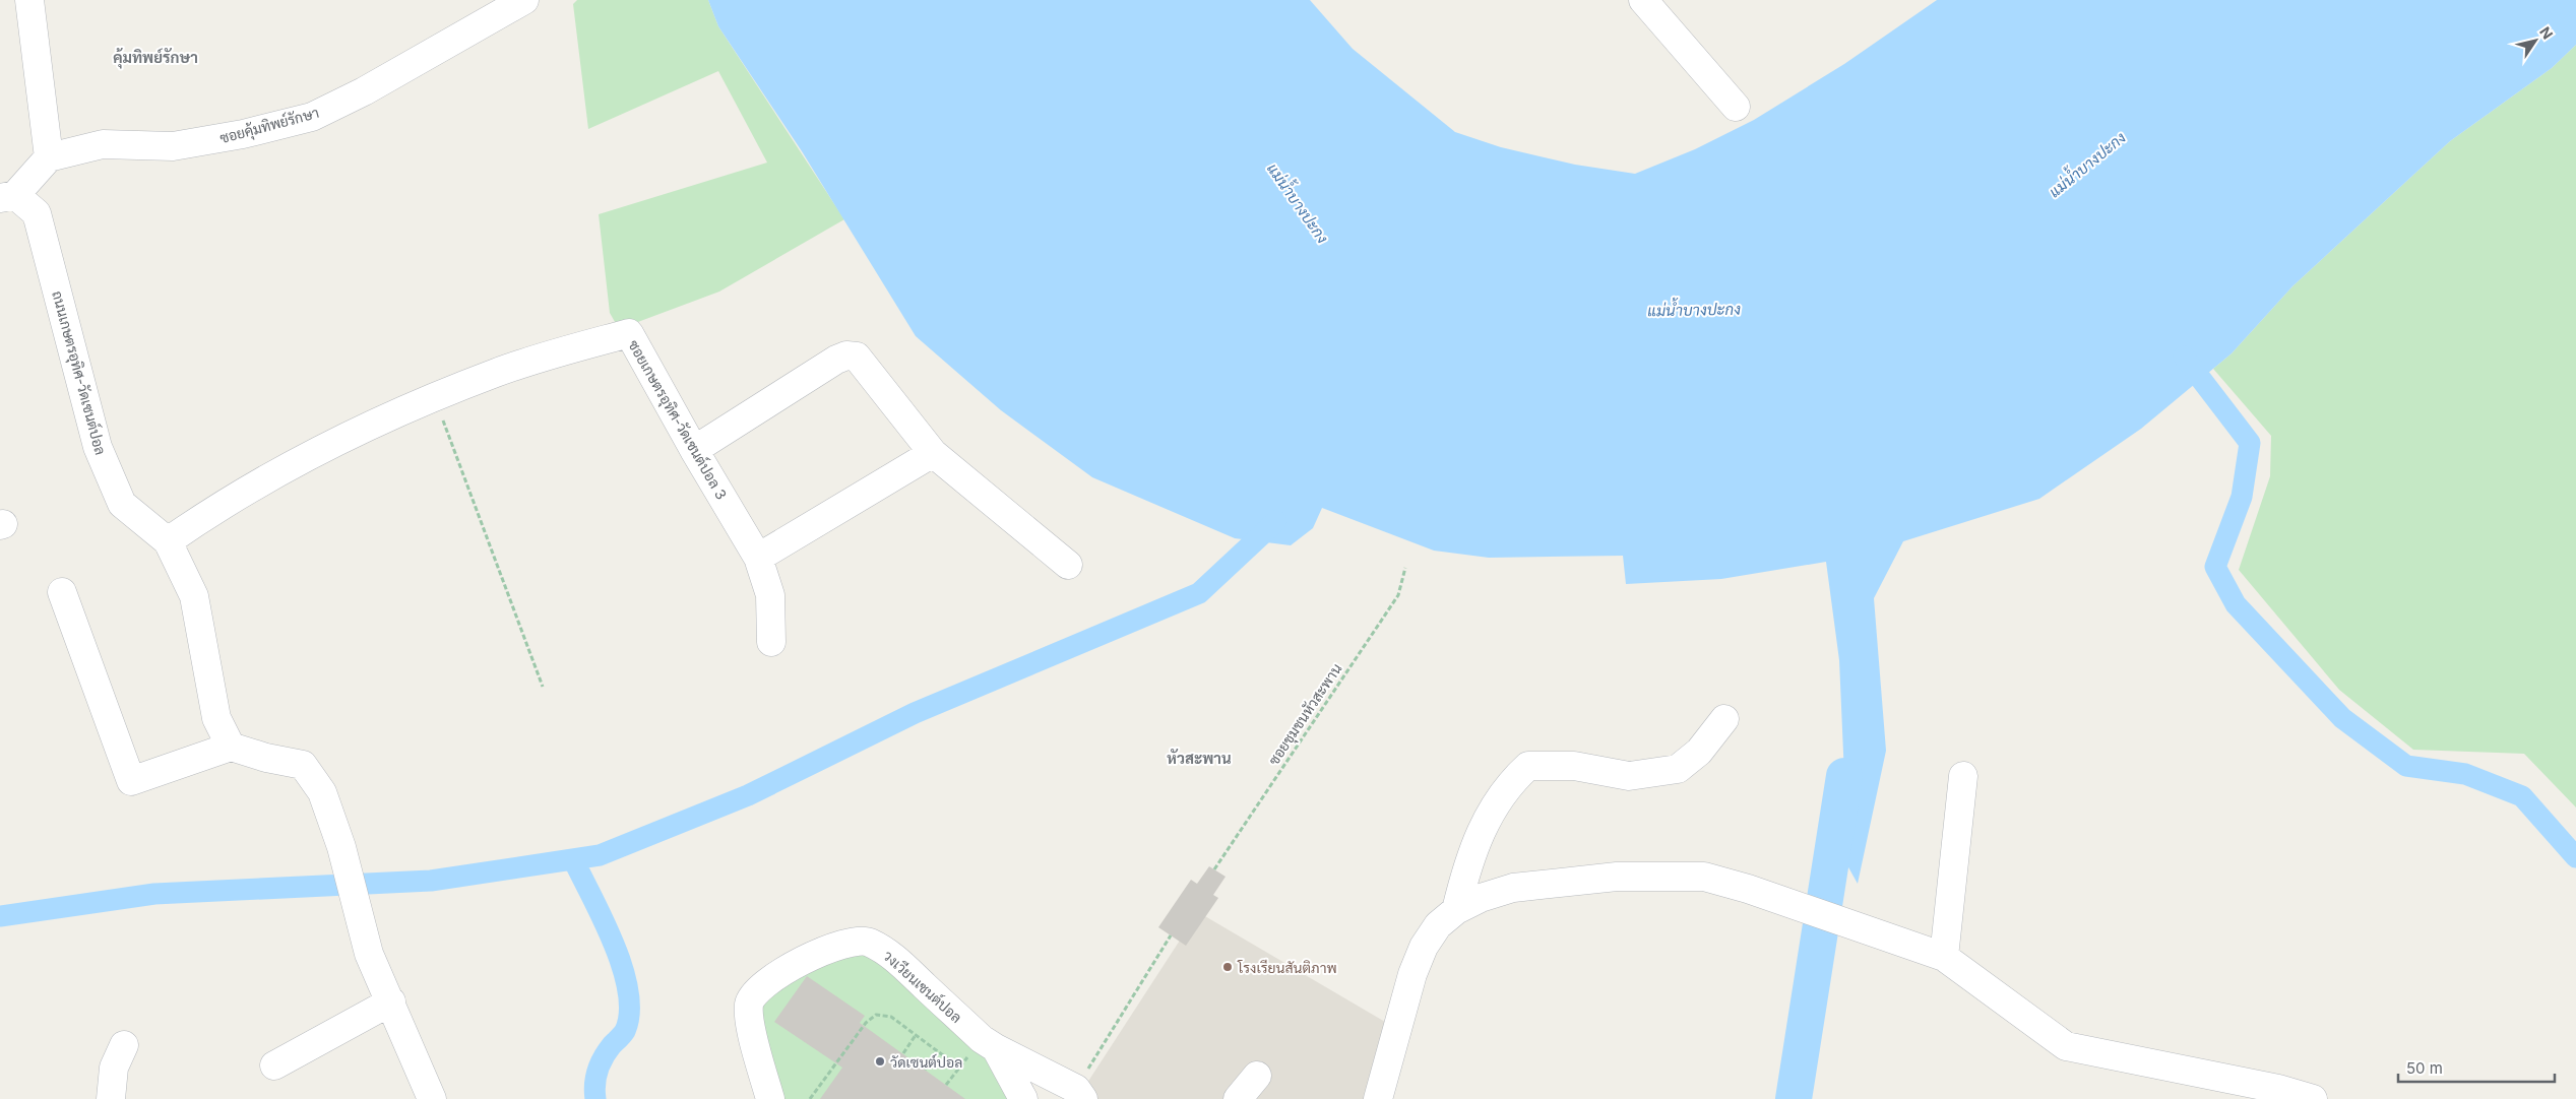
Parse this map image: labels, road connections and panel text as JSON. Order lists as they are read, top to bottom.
{
  "streets": {
    "street": [
      "ซอยคุ้มทิพย์รักษา",
      "ถนนเกษตรอุทิศ-วัดเซนต์ปอล",
      "ซอยเกษตรอุทิศ-วัดเซนต์ปอล 3",
      "วงเวียนเซนต์ปอล"
    ],
    "path": ["ซอยชุมชนหัวสะพาน"]
  },
  "crossings": [
    ["ถนนเกษตรอุทิศ-วัดเซนต์ปอล", "ซอยเกษตรอุทิศ-วัดเซนต์ปอล 3"]
  ],
  "districts": ["คุ้มทิพย์รักษา", "หัวสะพาน"],
  "water": ["แม่น้ำบางปะกง"],
  "places": ["โรงเรียนสันติภาพ", "วัดเซนต์ปอล"],
  "scale_bar": "50 m",
  "north": "top right"
}
